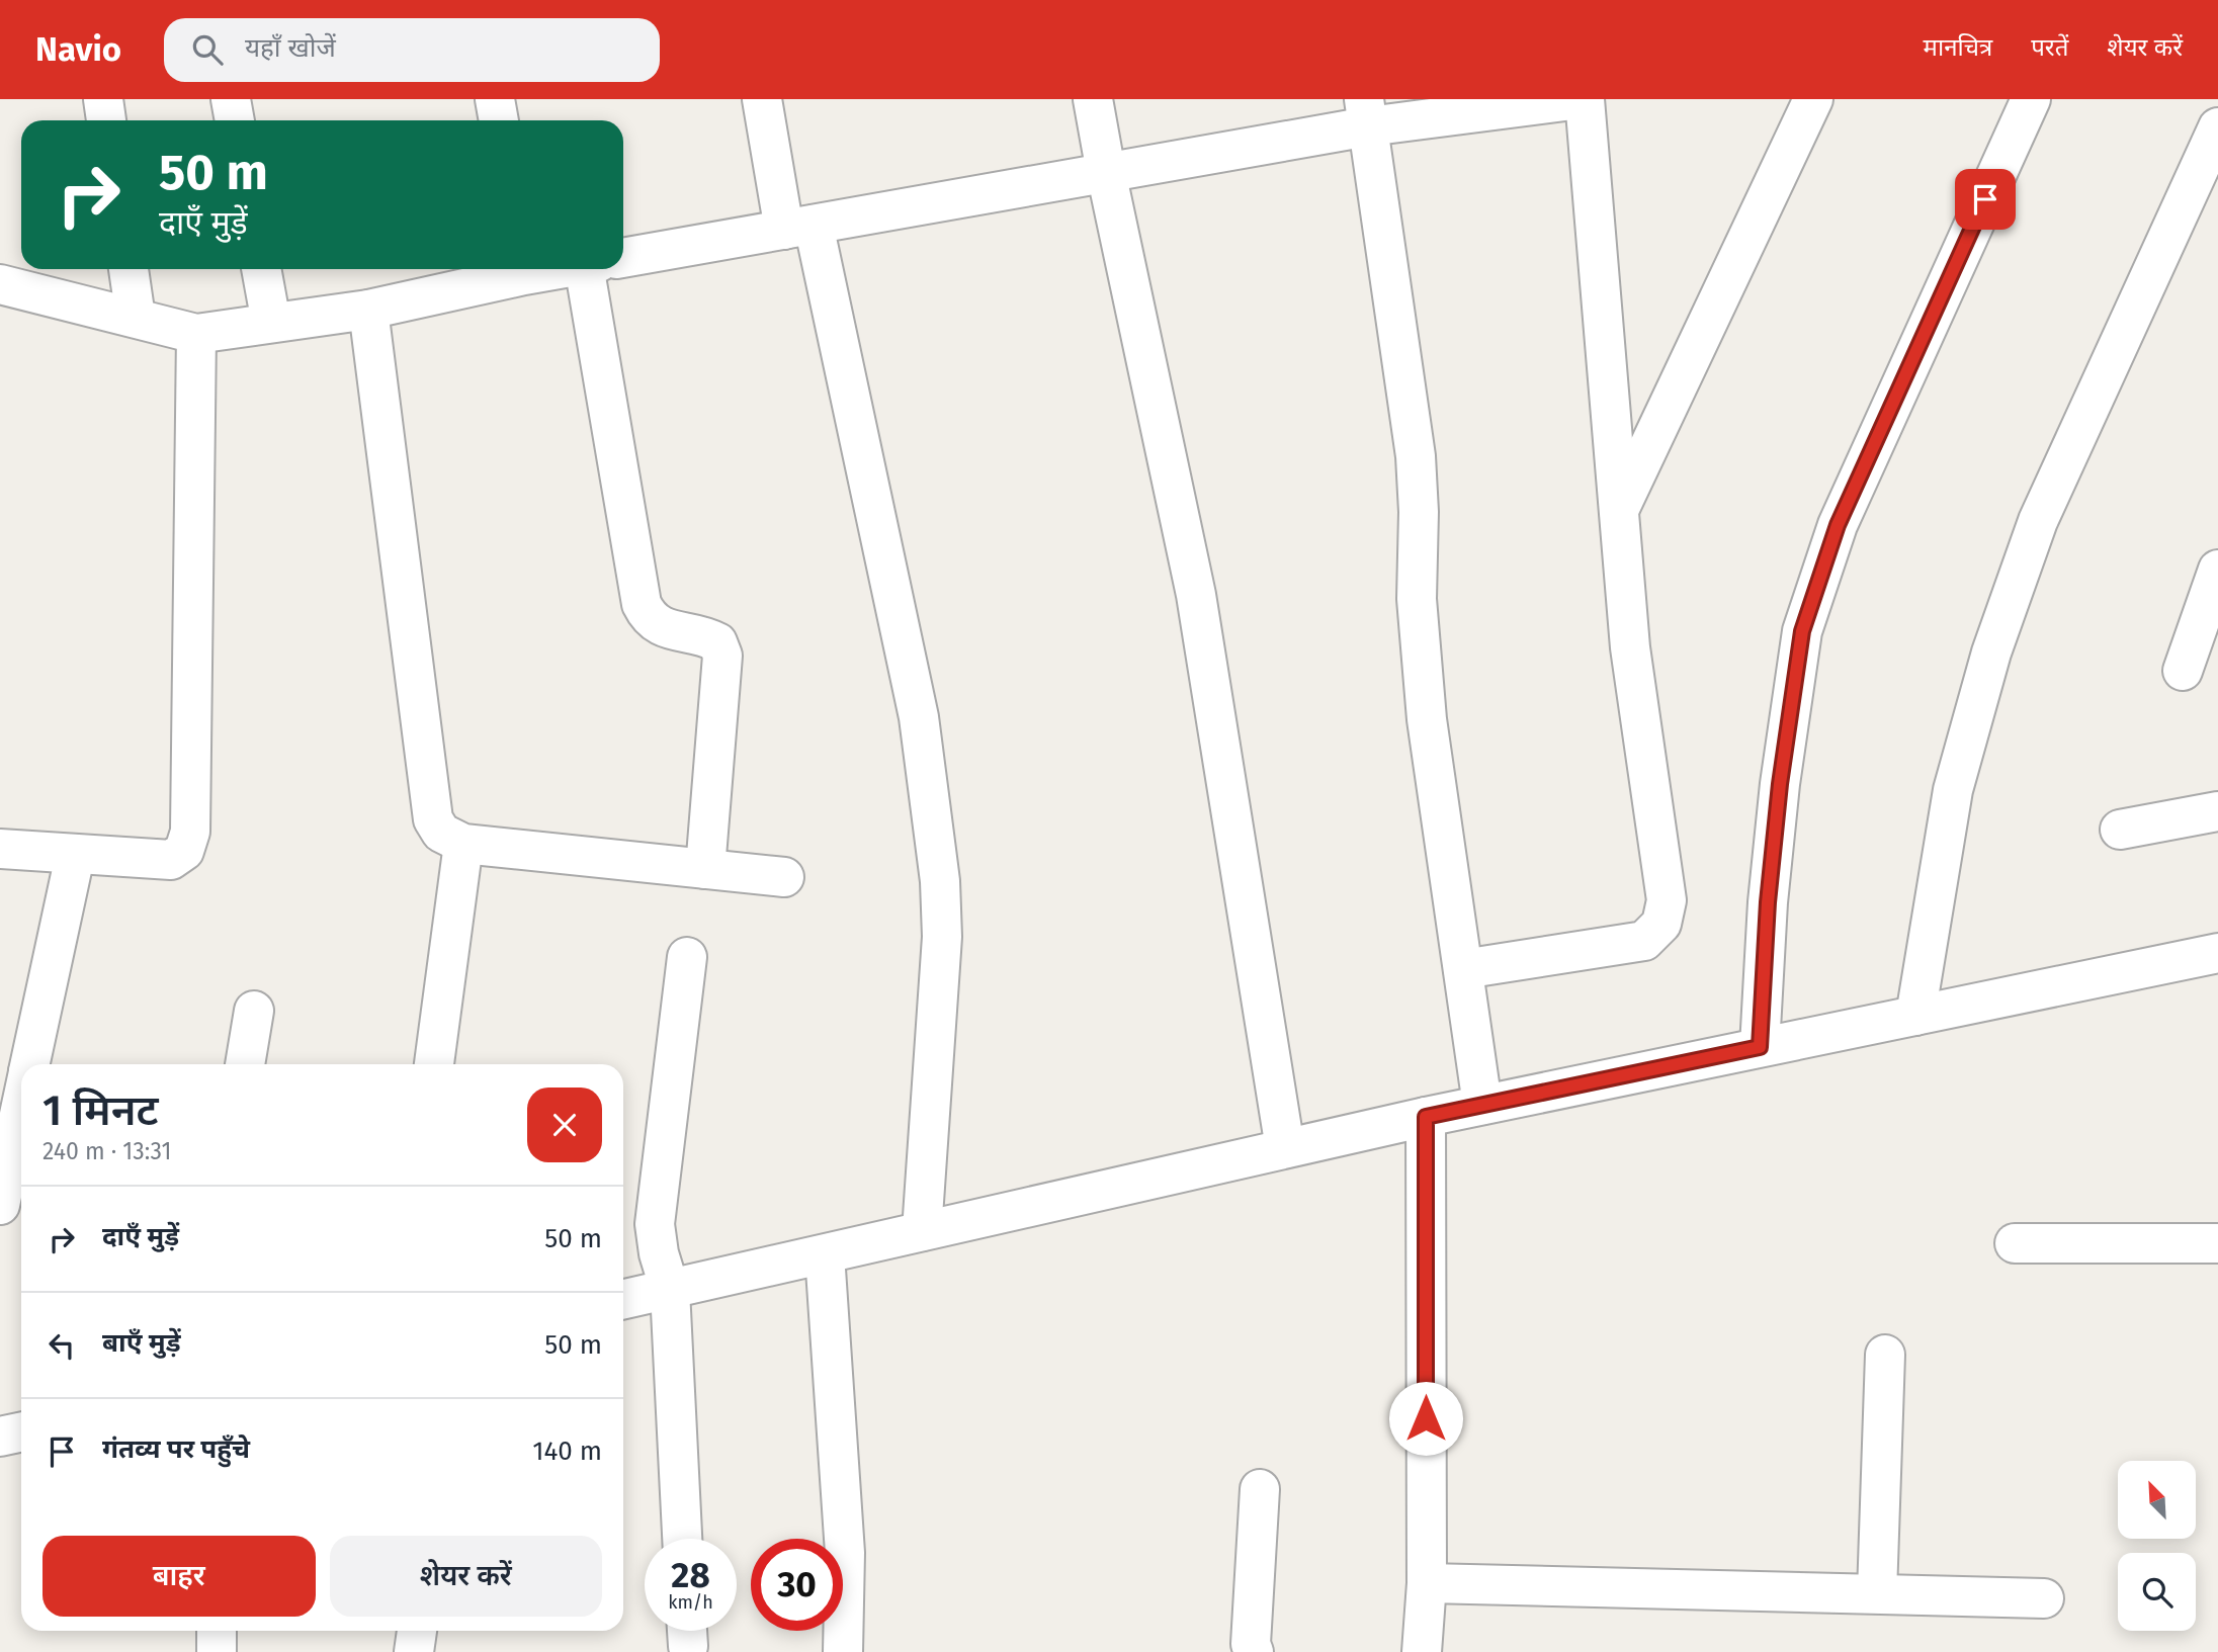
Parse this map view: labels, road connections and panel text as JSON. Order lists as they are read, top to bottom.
{
  "north": "top left",
  "page": {
    "header": "Navio",
    "search": "यहाँ खोजें",
    "nav": ["मानचित्र", "परतें", "शेयर करें"],
    "turn": ["50 m", "दाएँ मुड़ें"],
    "heading": ["1 मिनट", "240 m · 13:31"],
    "list": [
      {
        "name": "दाएँ मुड़ें",
        "value": "50 m"
      },
      {
        "name": "बाएँ मुड़ें",
        "value": "50 m"
      },
      {
        "name": "गंतव्य पर पहुँचे",
        "value": "140 m"
      }
    ],
    "buttons": ["बाहर", "शेयर करें"],
    "speed": "28 km/h",
    "limit": "30"
  }
}
